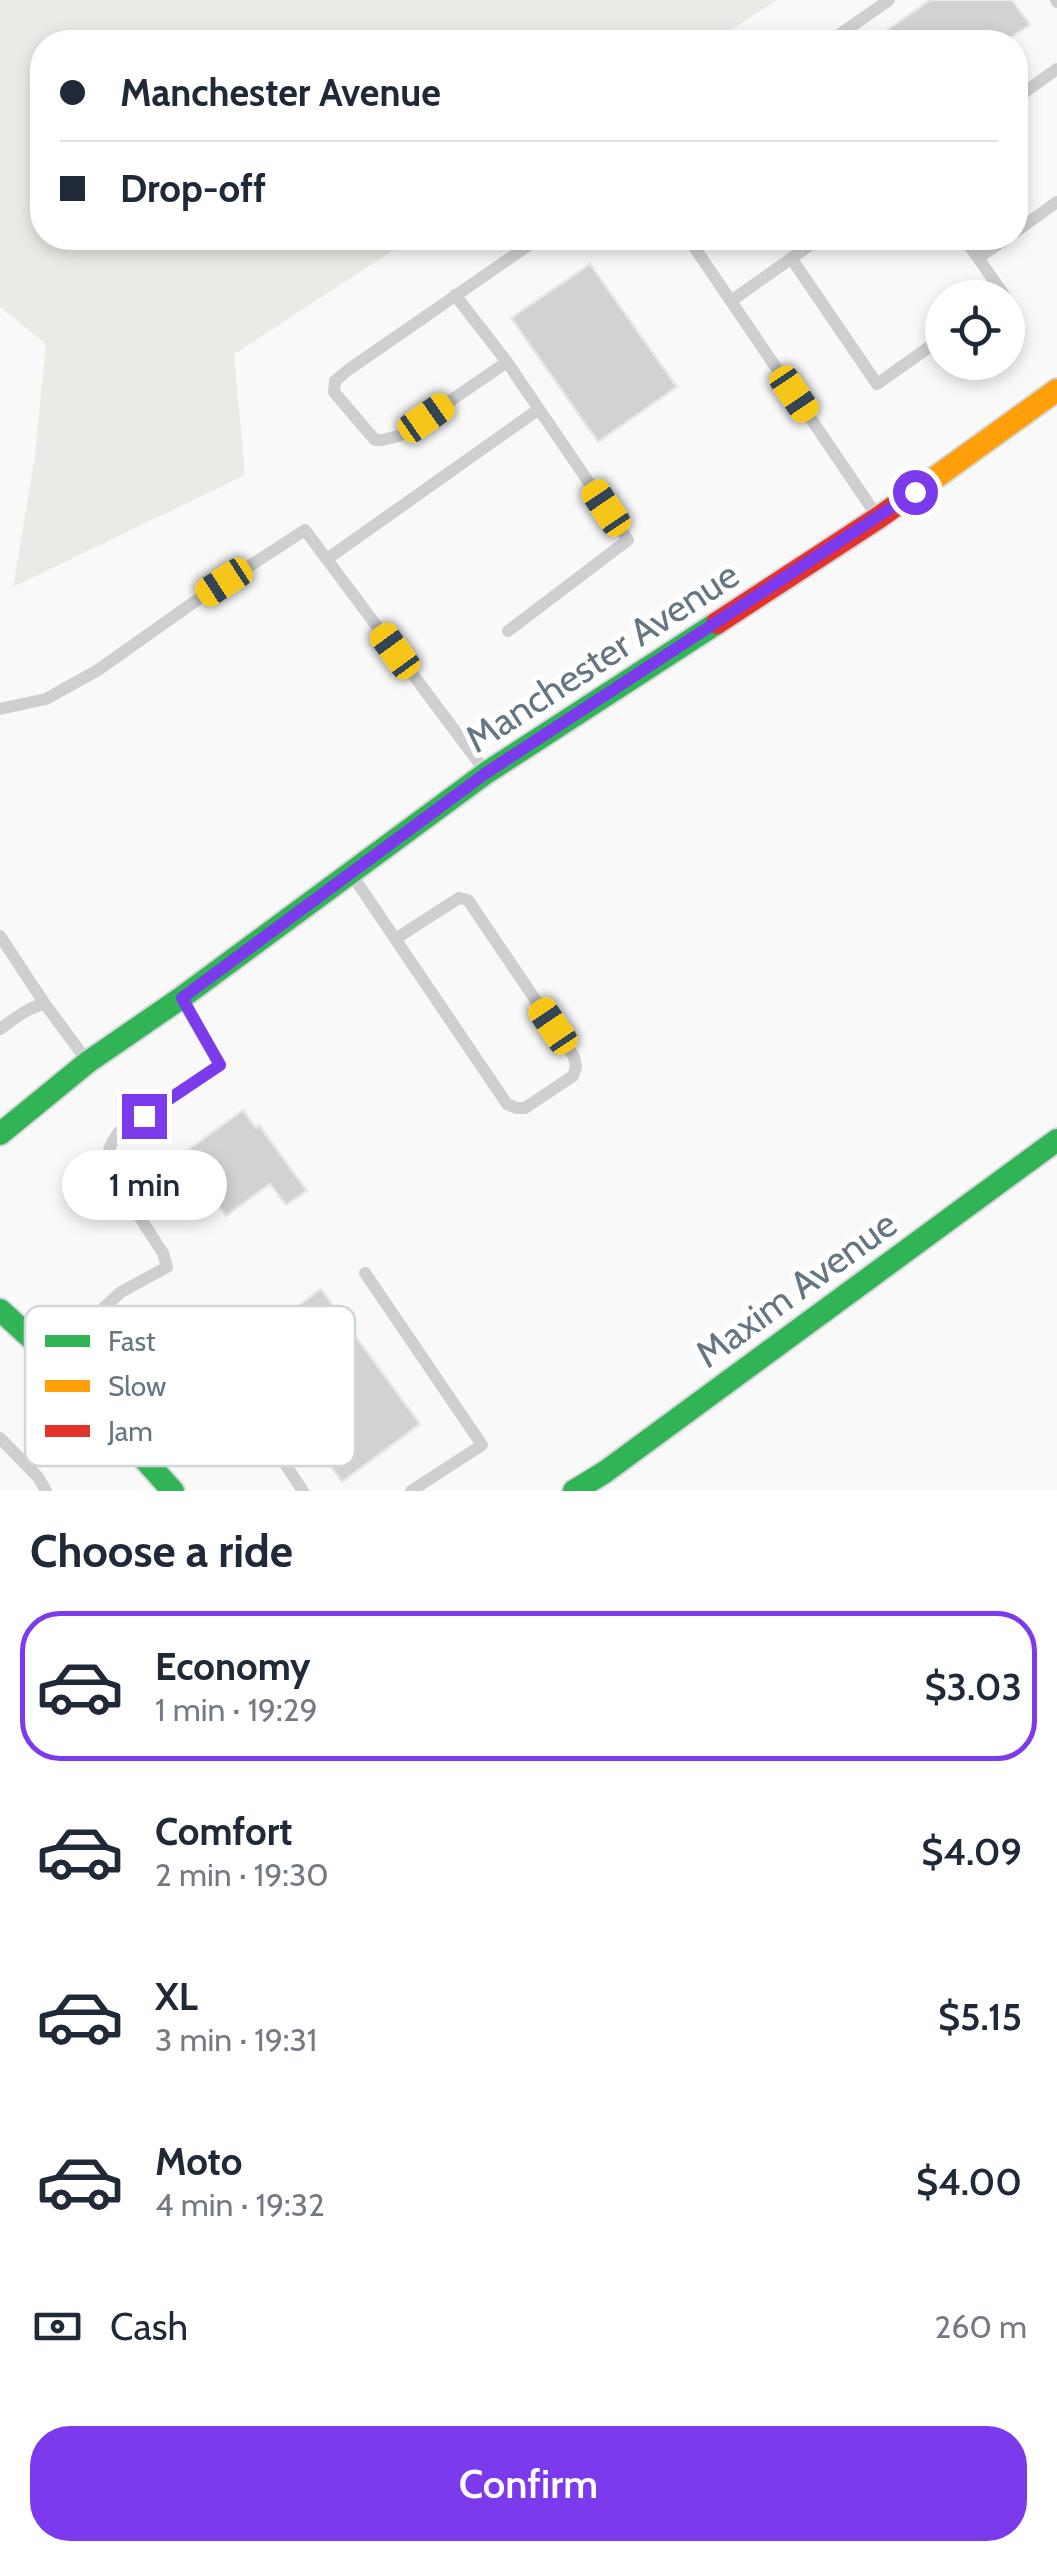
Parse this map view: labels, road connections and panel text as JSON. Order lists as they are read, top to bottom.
{
  "streets": {
    "street": ["Manchester Avenue", "Maxim Avenue"]
  },
  "legend": ["Fast", "Slow", "Jam"],
  "page": {
    "banner": ["Manchester Avenue", "Drop-off"],
    "bubble": "1 min",
    "heading": "Choose a ride",
    "list": [
      {
        "name": "Economy",
        "note": "1 min · 19:29",
        "value": "$3.03"
      },
      {
        "name": "Comfort",
        "note": "2 min · 19:30",
        "value": "$4.09"
      },
      {
        "name": "XL",
        "note": "3 min · 19:31",
        "value": "$5.15"
      },
      {
        "name": "Moto",
        "note": "4 min · 19:32",
        "value": "$4.00"
      }
    ],
    "pay": ["Cash", "260 m"],
    "buttons": "Confirm"
  }
}
